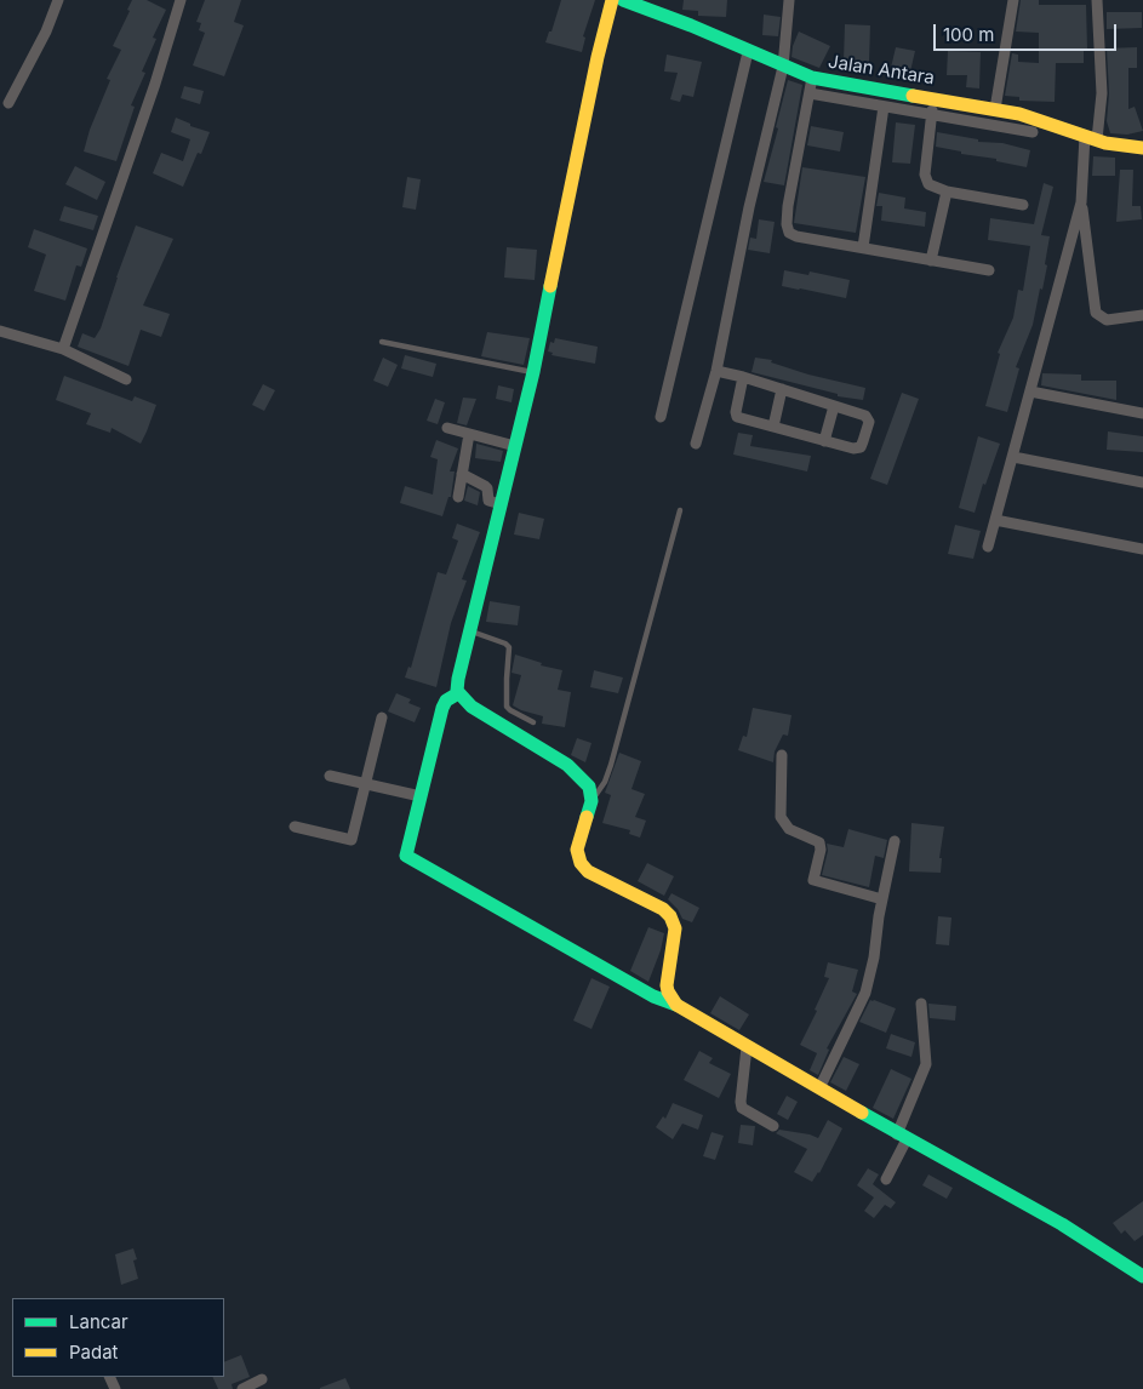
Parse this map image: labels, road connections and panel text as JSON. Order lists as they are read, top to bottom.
{
  "streets": {
    "street": ["Jalan Antara"]
  },
  "legend": ["Lancar", "Padat"],
  "scale_bar": "100 m"
}
